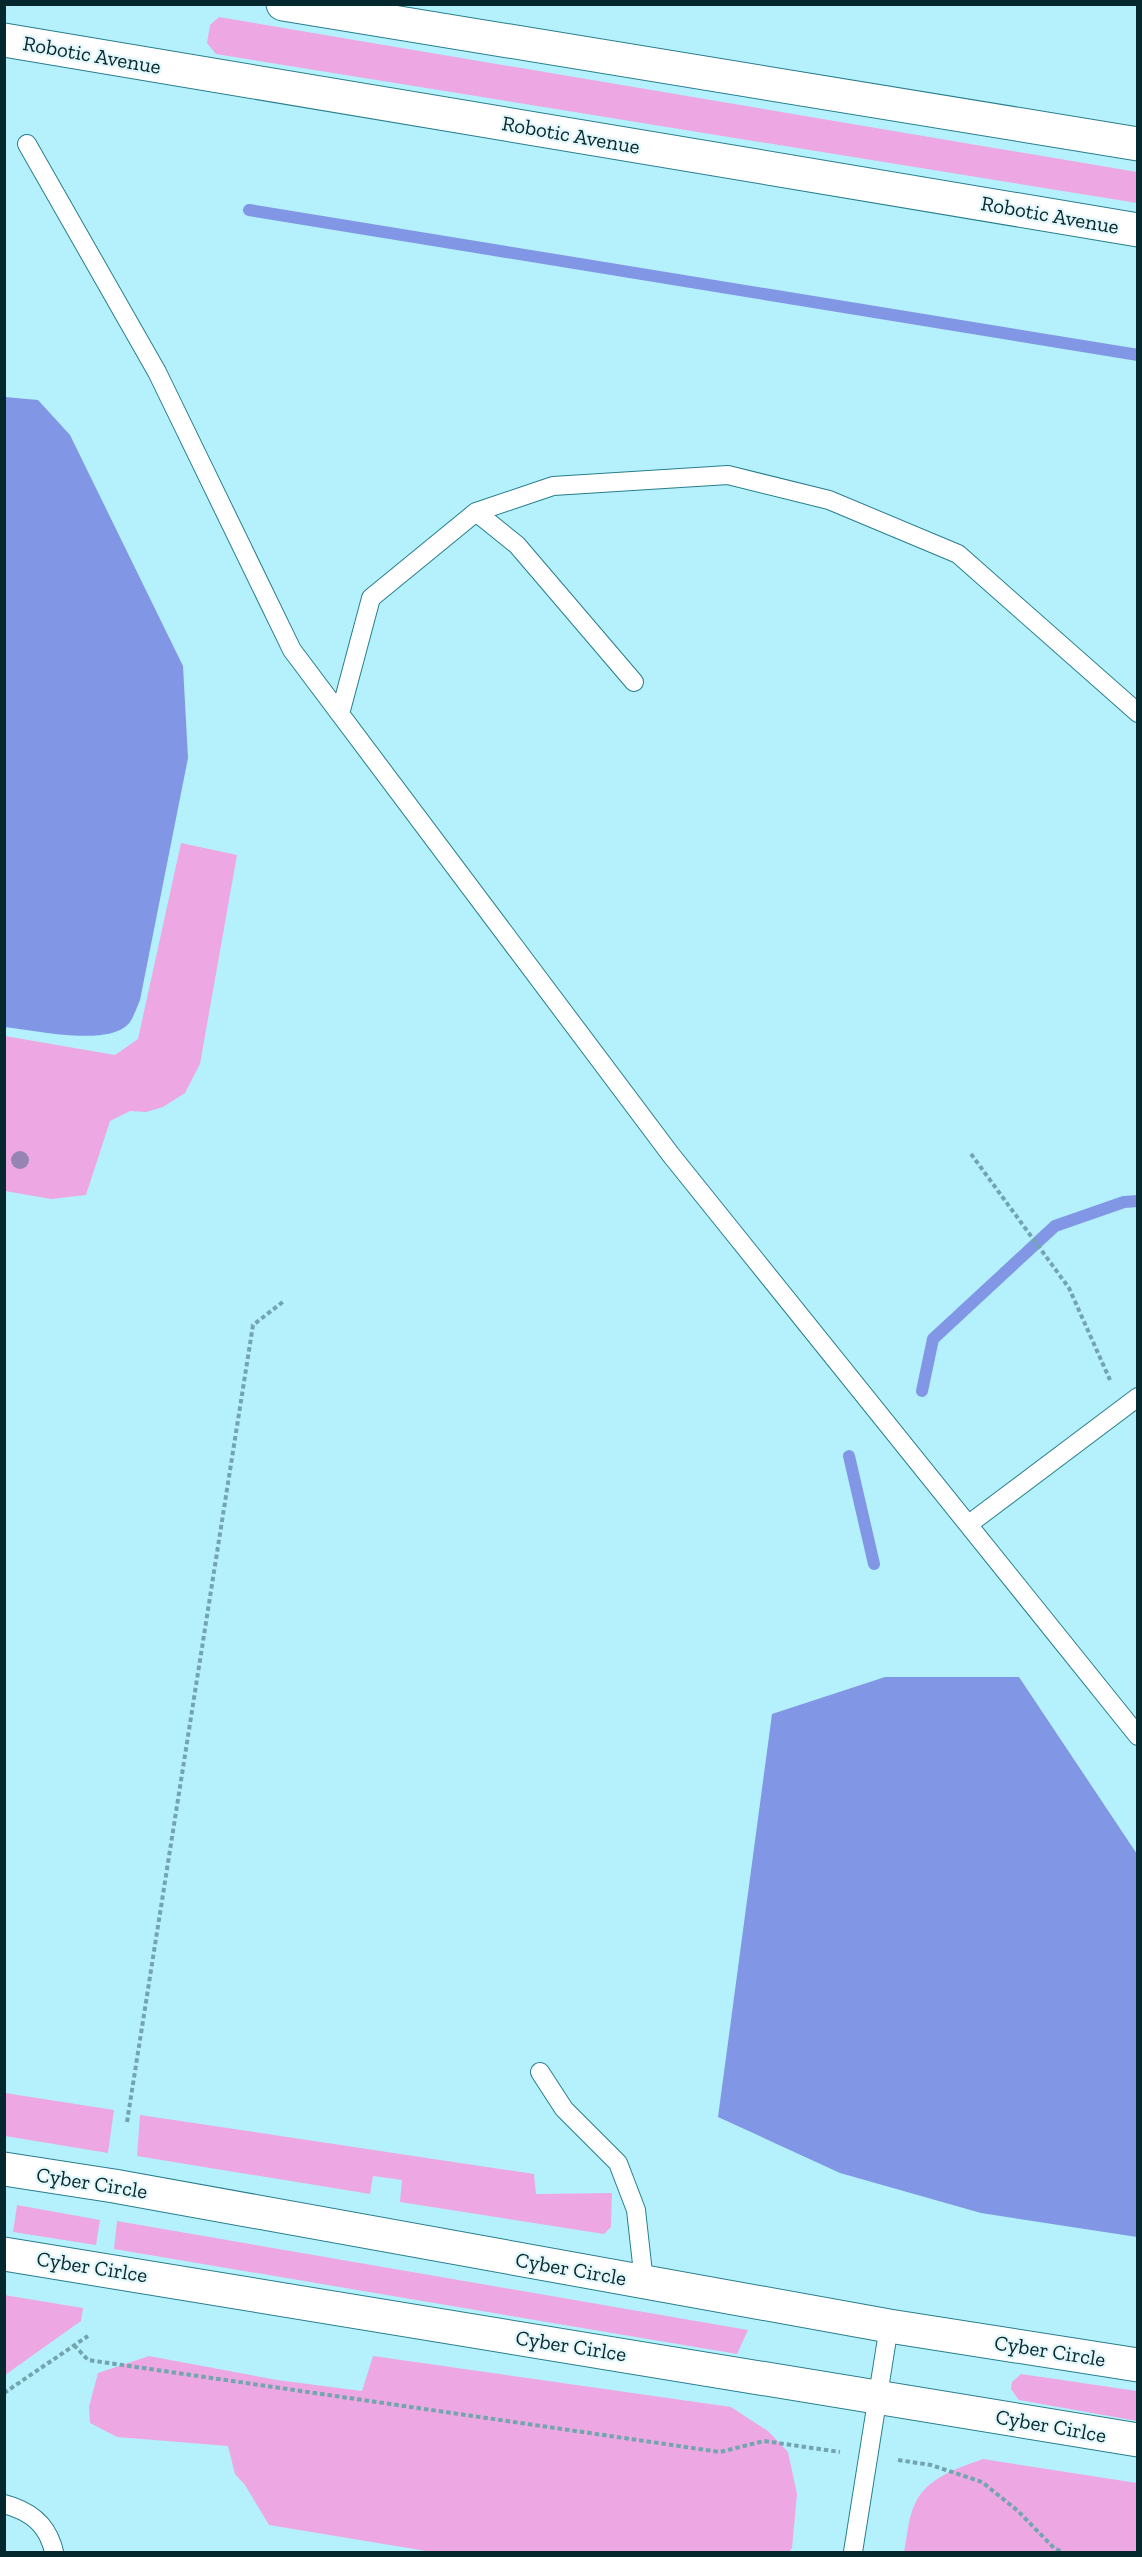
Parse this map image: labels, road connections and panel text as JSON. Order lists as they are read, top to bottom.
{
  "streets": {
    "street": ["Robotic Avenue", "Cyber Circle", "Cyber Cirlce"]
  }
}
